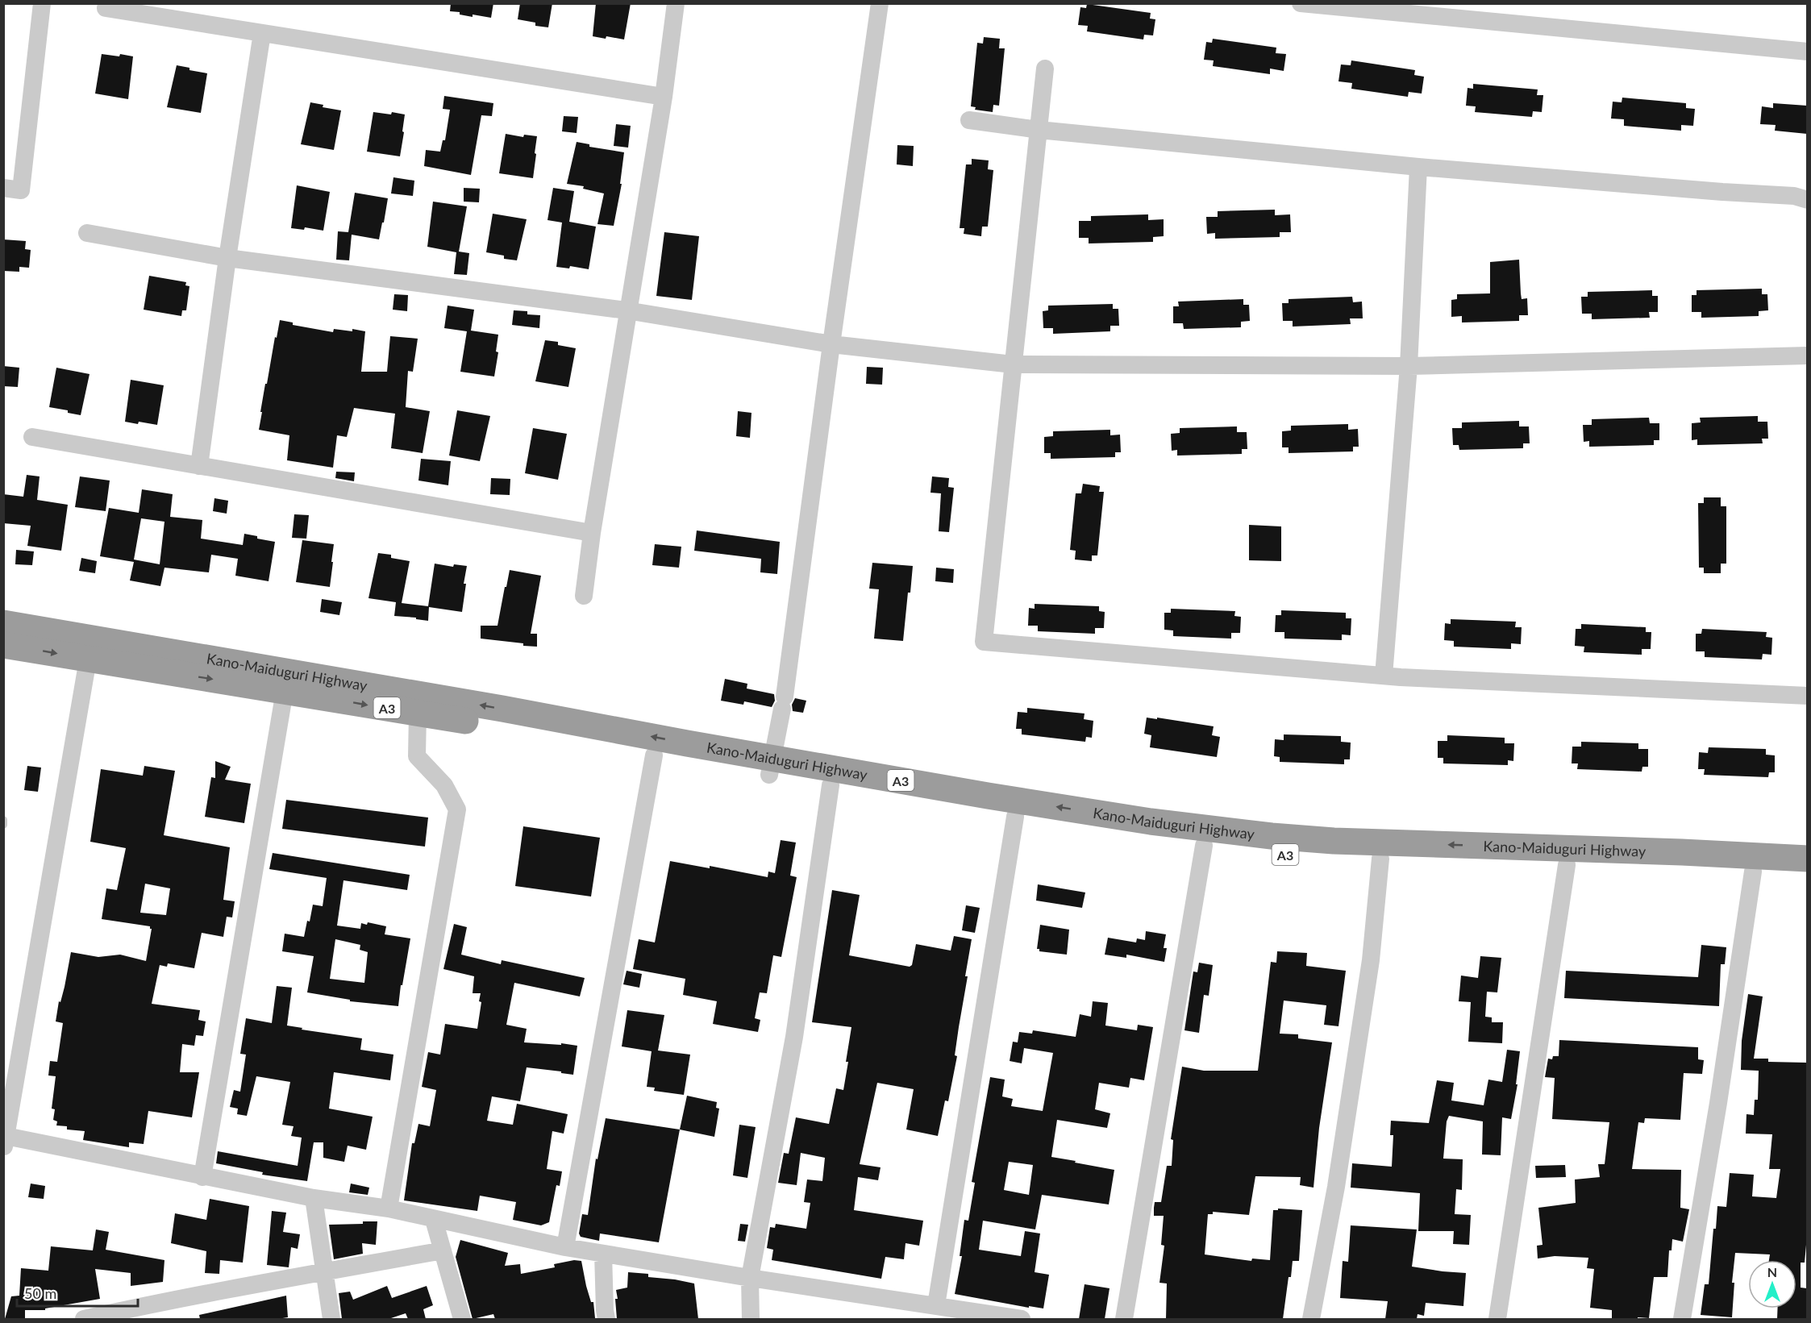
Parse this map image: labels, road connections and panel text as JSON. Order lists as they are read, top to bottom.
{
  "streets": {
    "highway": ["Kano-Maiduguri Highway", "A3"]
  },
  "scale_bar": "50 m",
  "north": "top"
}
